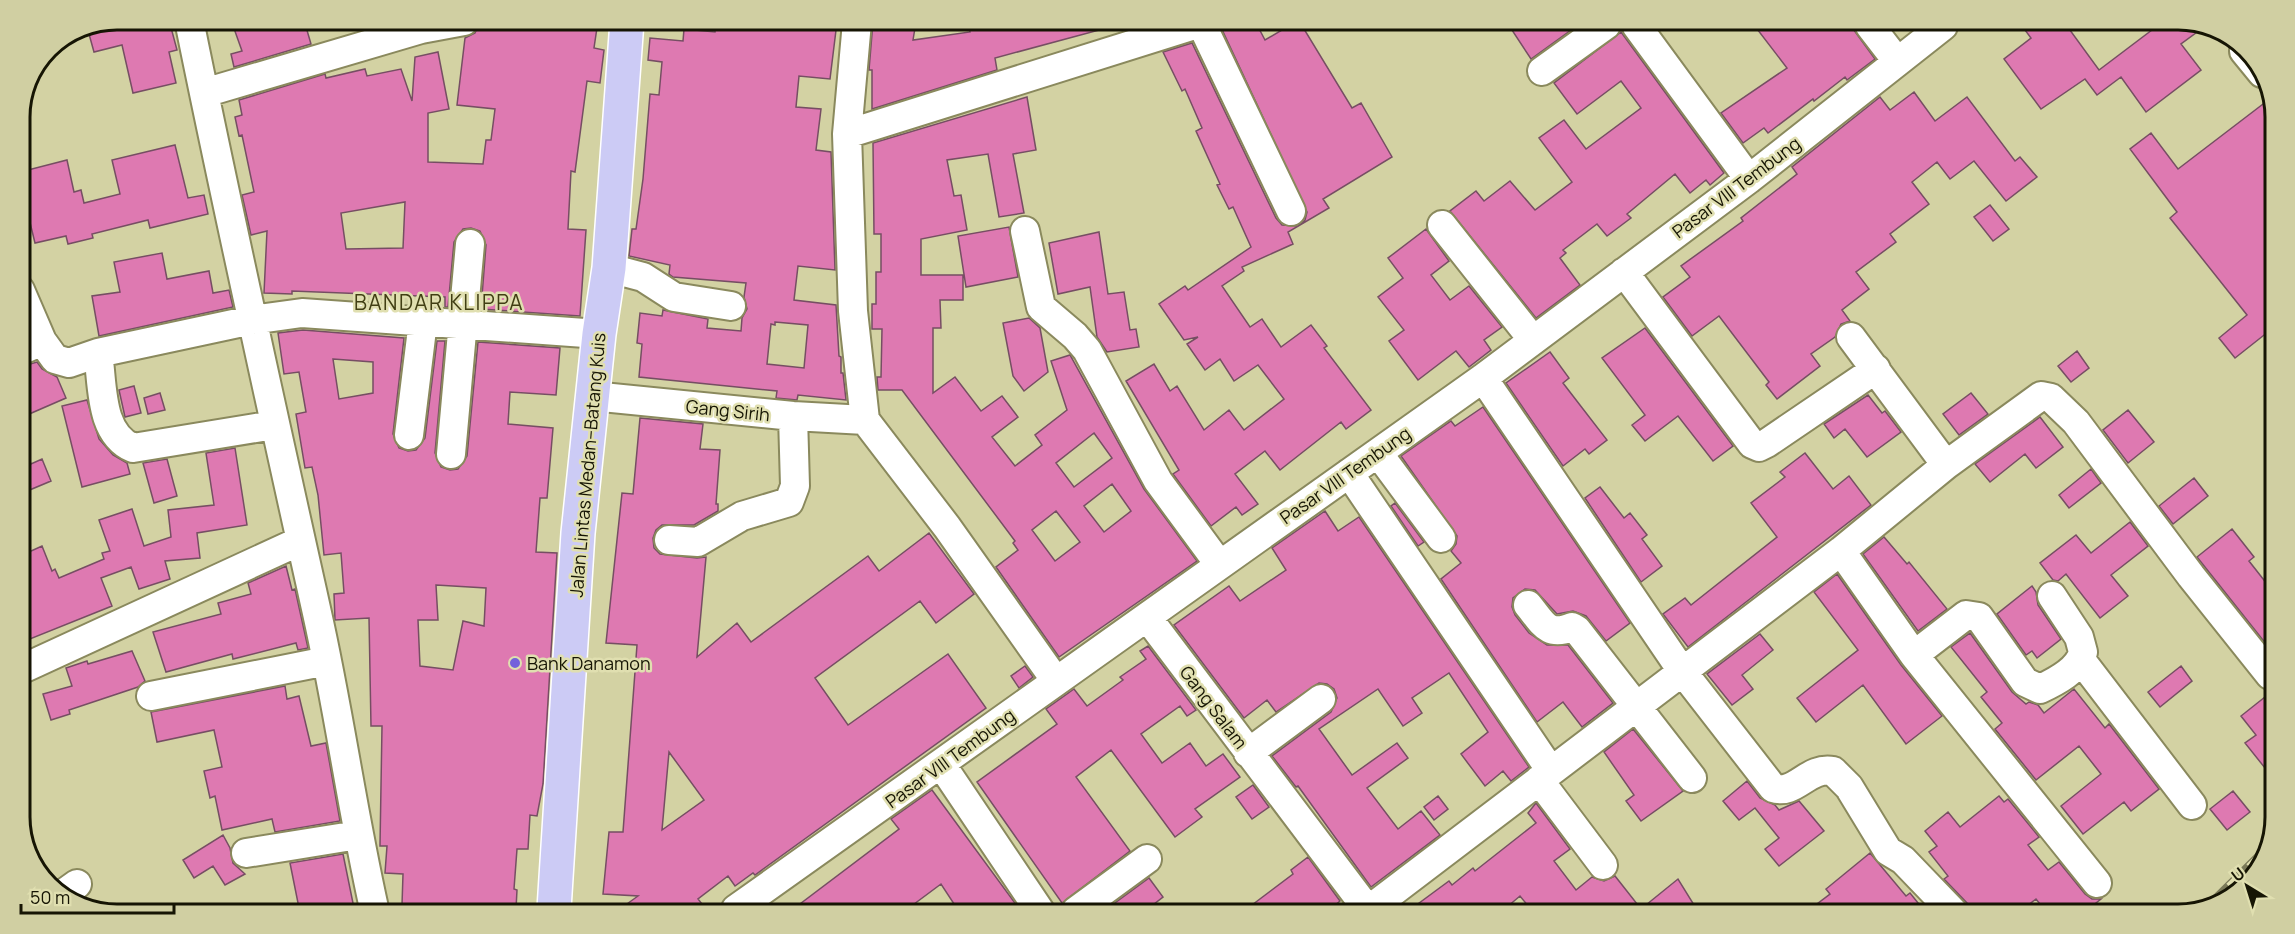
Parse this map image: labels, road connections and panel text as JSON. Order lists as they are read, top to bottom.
{
  "streets": {
    "highway": ["Jalan Lintas Medan–Batang Kuis"],
    "street": ["Pasar VIII Tembung", "Gang Sirih", "Gang Salam"]
  },
  "crossings": [
    ["Pasar VIII Tembung", "Gang Salam"],
    ["Gang Sirih", "Jalan Lintas Medan–Batang Kuis"]
  ],
  "districts": ["BANDAR KLIPPA"],
  "places": ["Bank Danamon"],
  "scale_bar": "50 m",
  "north": "top left"
}
